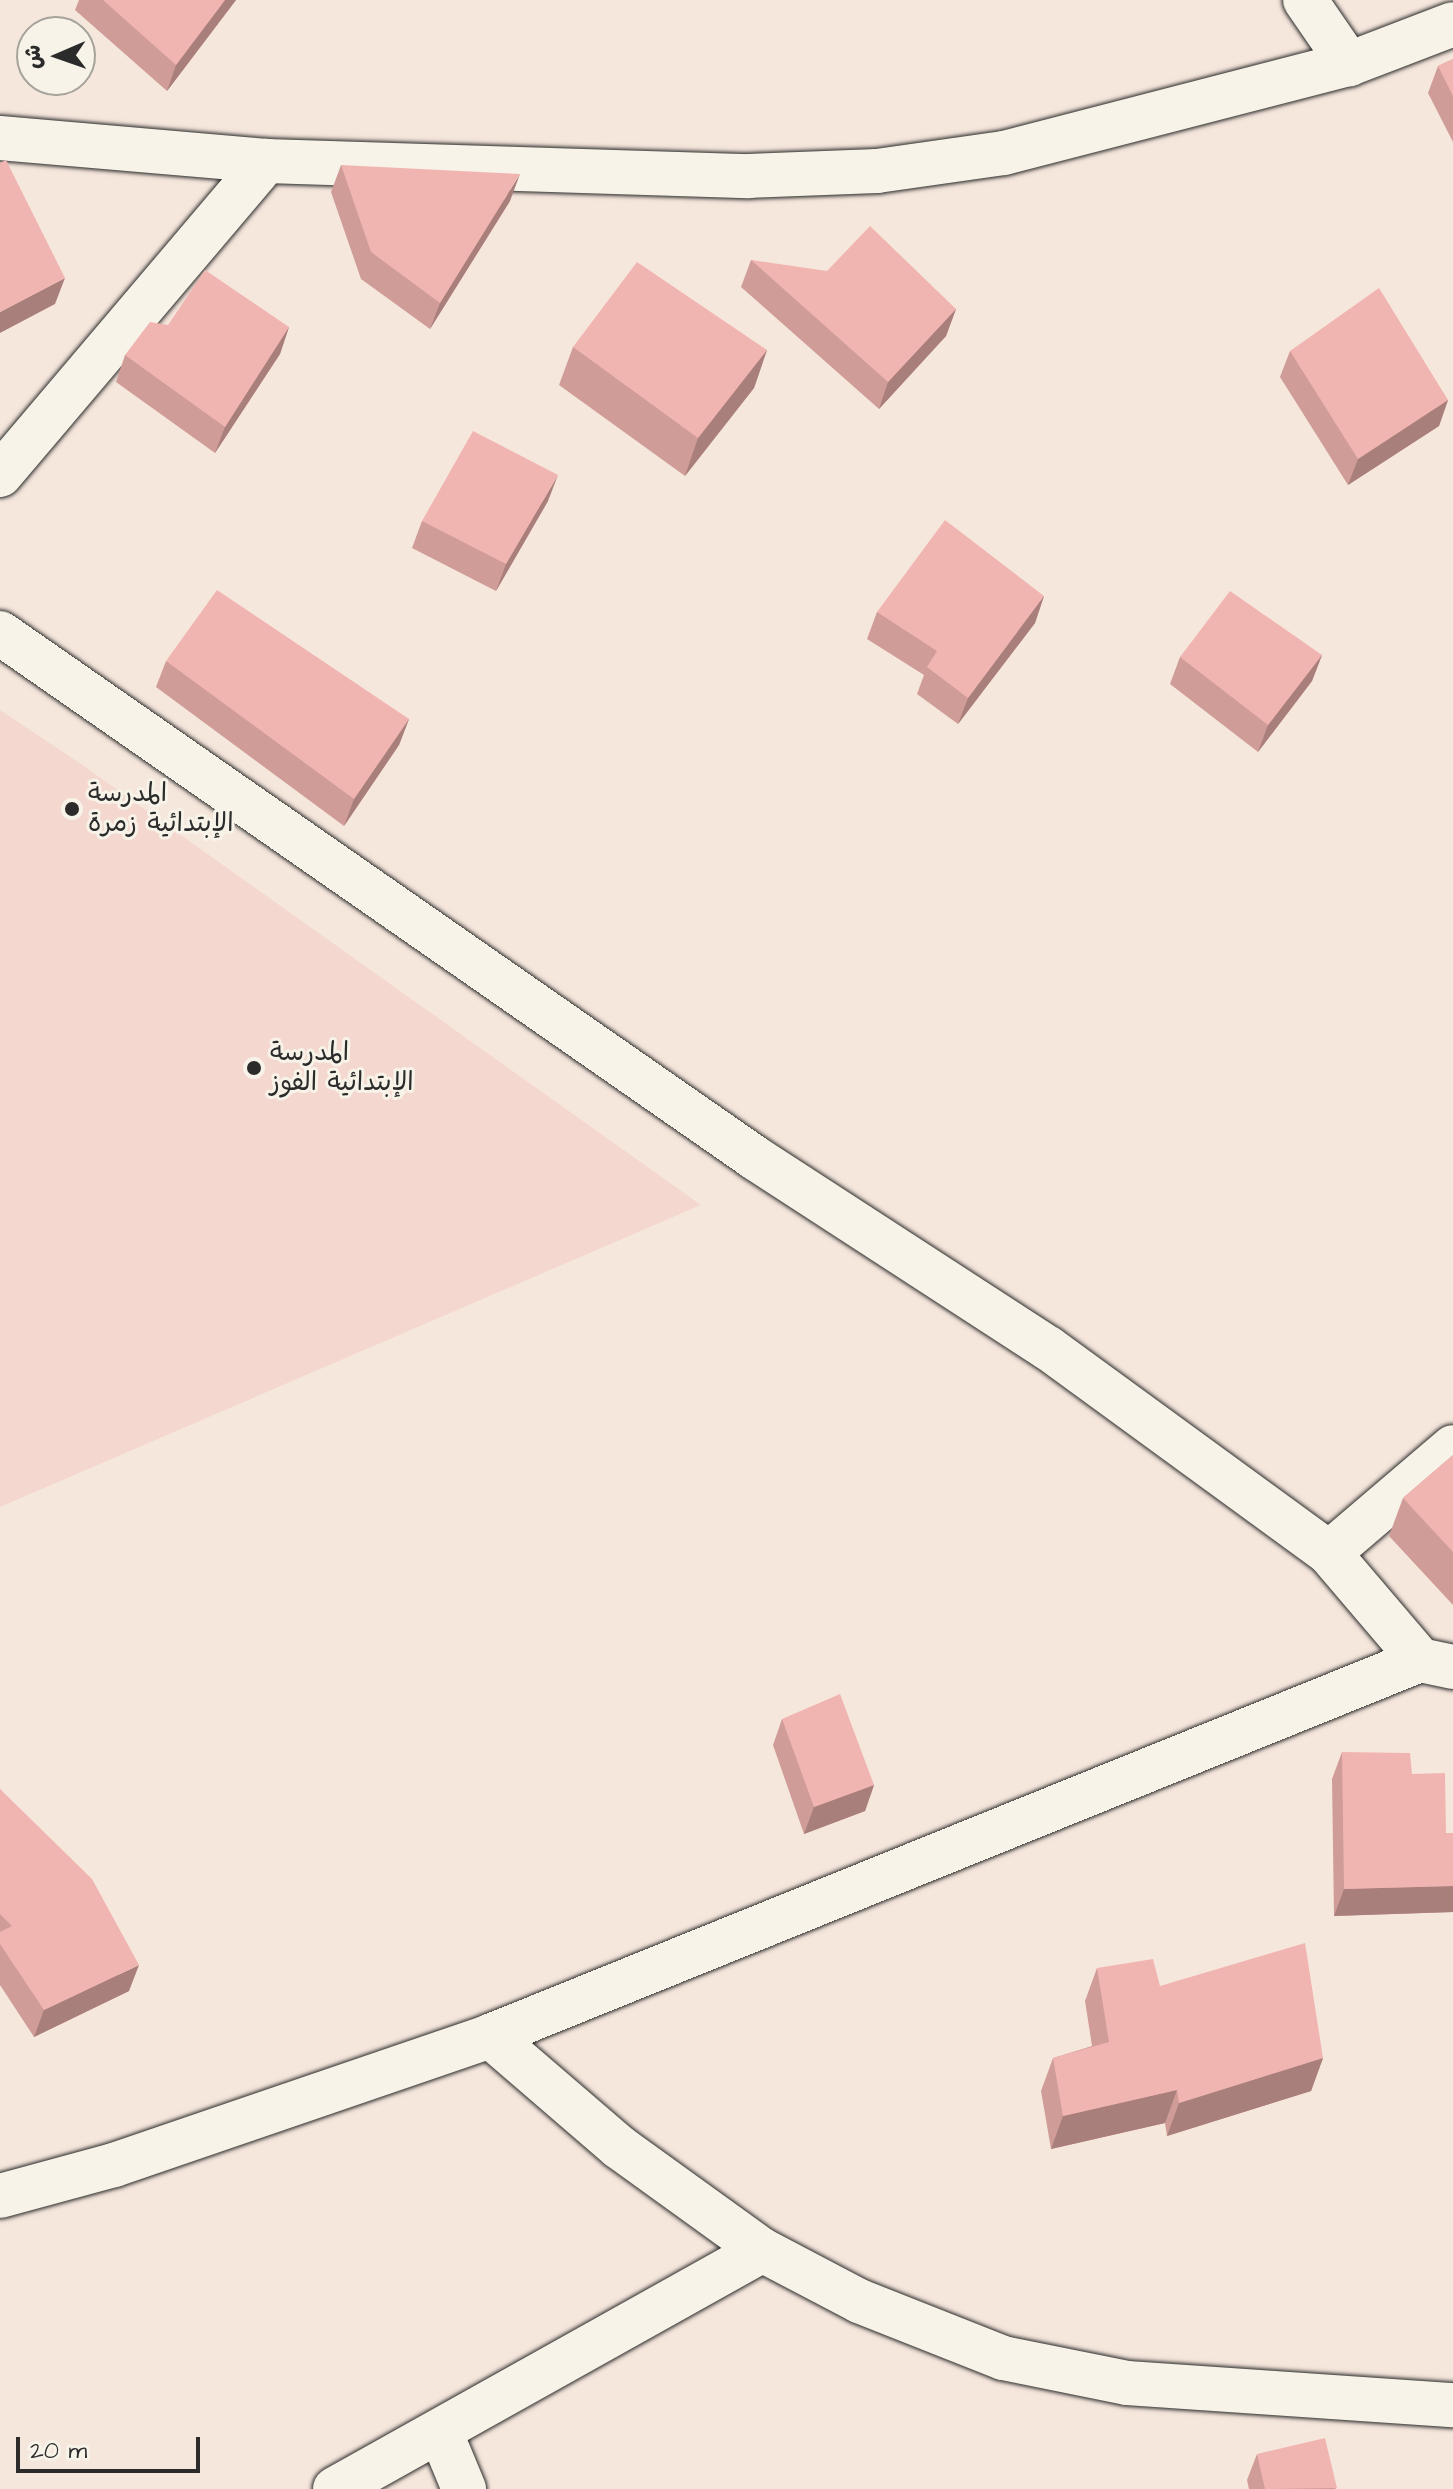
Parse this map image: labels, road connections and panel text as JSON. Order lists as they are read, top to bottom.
{
  "places": ["المدرسة الإبتدائية زمرة", "المدرسة الإبتدائية الفوز"],
  "scale_bar": "20 m",
  "north": "left"
}
